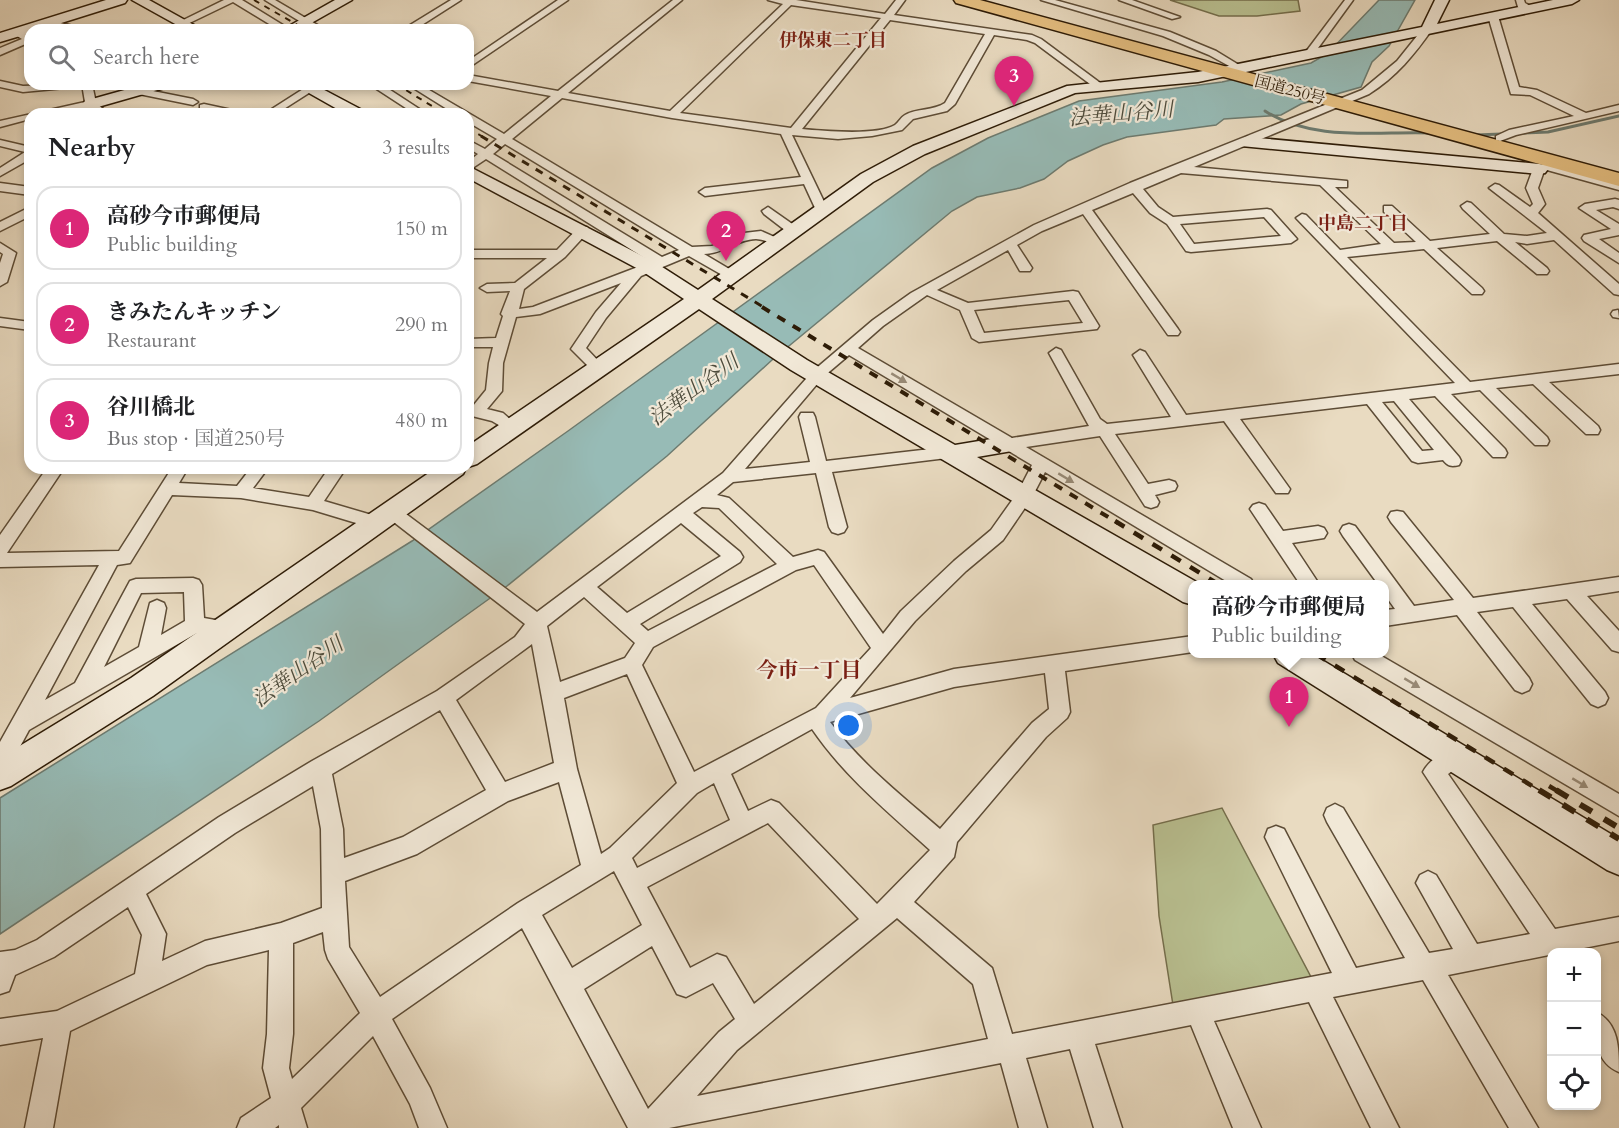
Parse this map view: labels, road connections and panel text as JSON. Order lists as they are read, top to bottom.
{
  "streets": {
    "highway": ["国道250号"]
  },
  "districts": ["伊保東二丁目", "中島二丁目", "今市一丁目"],
  "water": ["法華山谷川"],
  "page": {
    "search": "Search here",
    "pins": ["3", "2", "1"],
    "heading": ["Nearby", "3 results"],
    "list": [
      {
        "mark": "1",
        "name": "高砂今市郵便局",
        "note": "Public building",
        "value": "150 m"
      },
      {
        "mark": "2",
        "name": "きみたんキッチン",
        "note": "Restaurant",
        "value": "290 m"
      },
      {
        "mark": "3",
        "name": "谷川橋北",
        "note": "Bus stop · 国道250号",
        "value": "480 m"
      }
    ],
    "popup": ["高砂今市郵便局", "Public building"],
    "map_buttons": ["+", "−"]
  }
}
